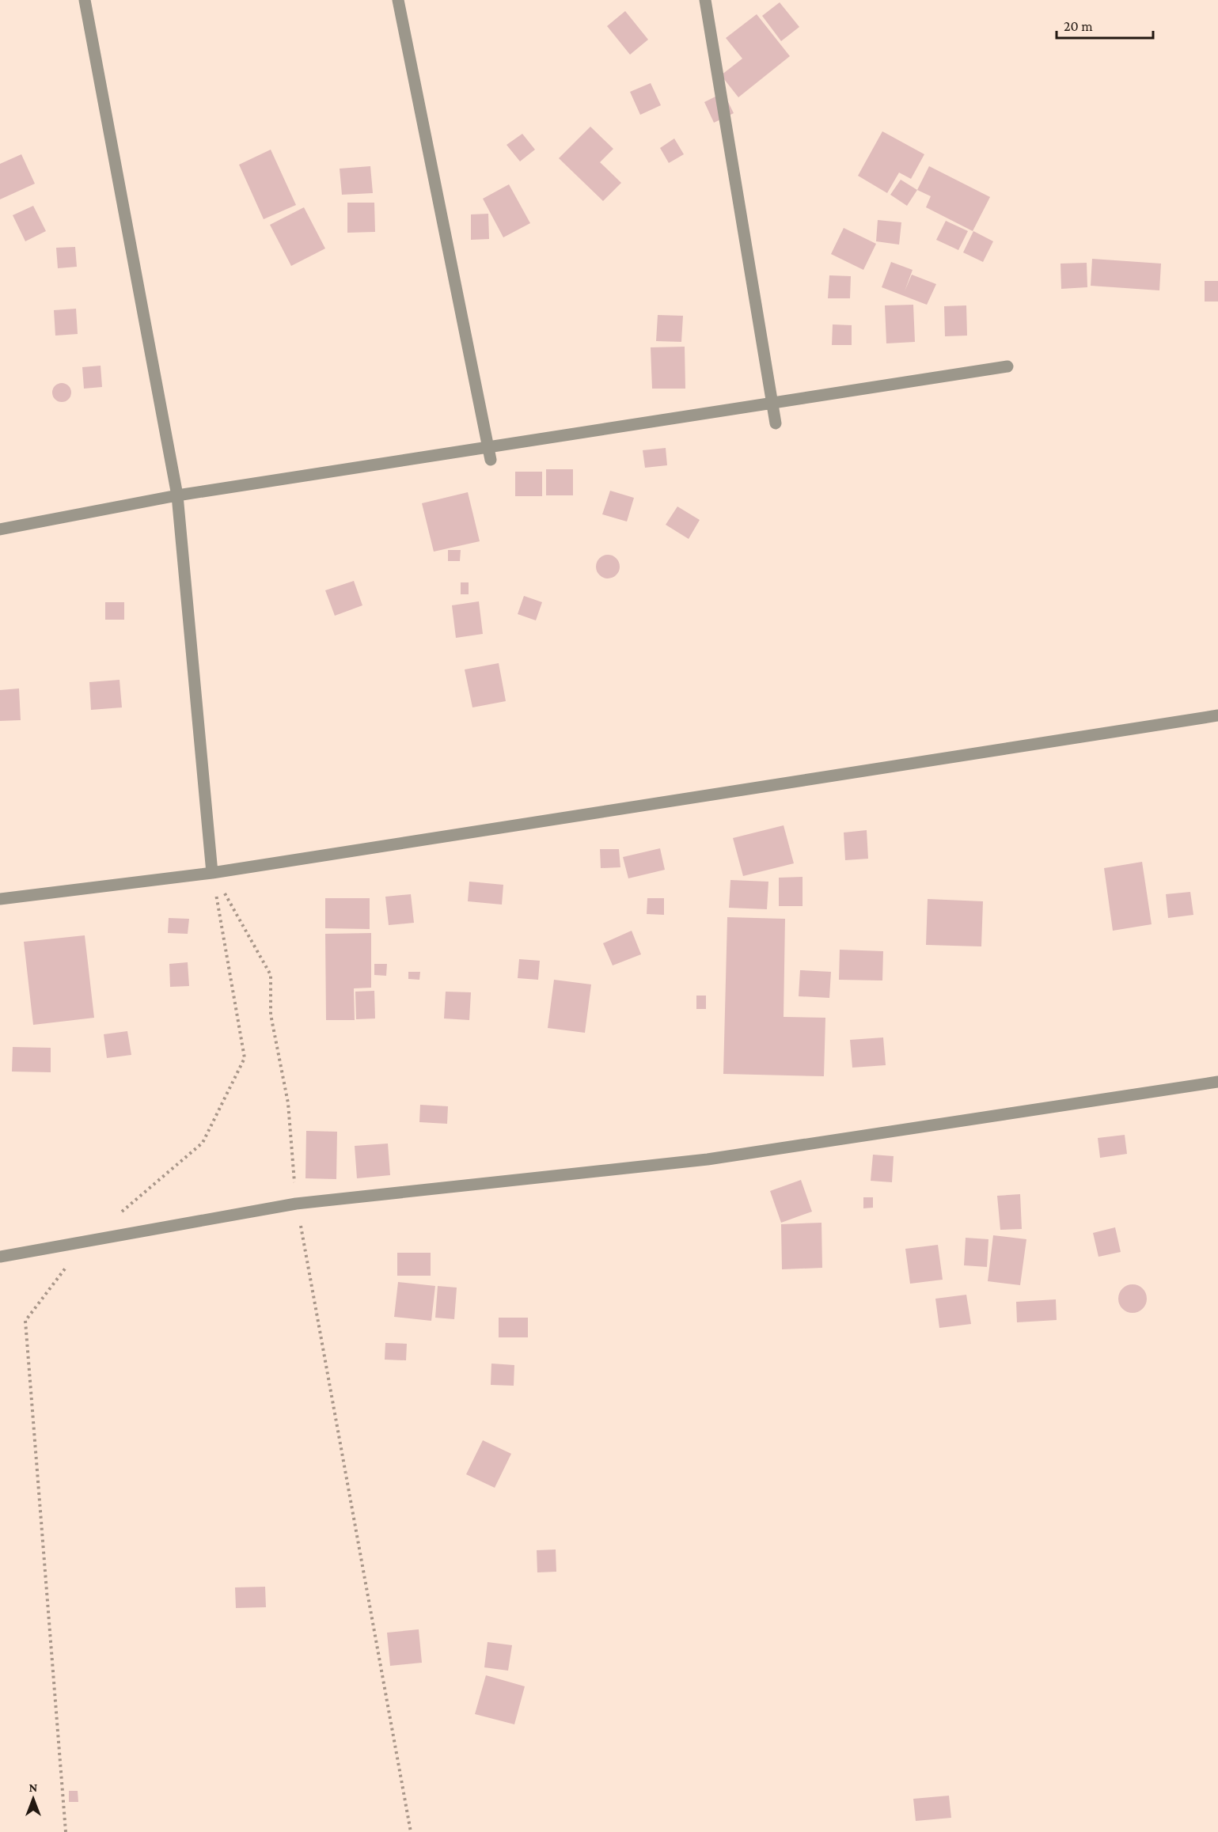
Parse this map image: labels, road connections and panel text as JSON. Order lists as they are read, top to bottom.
{
  "scale_bar": "20 m",
  "north": "top"
}
